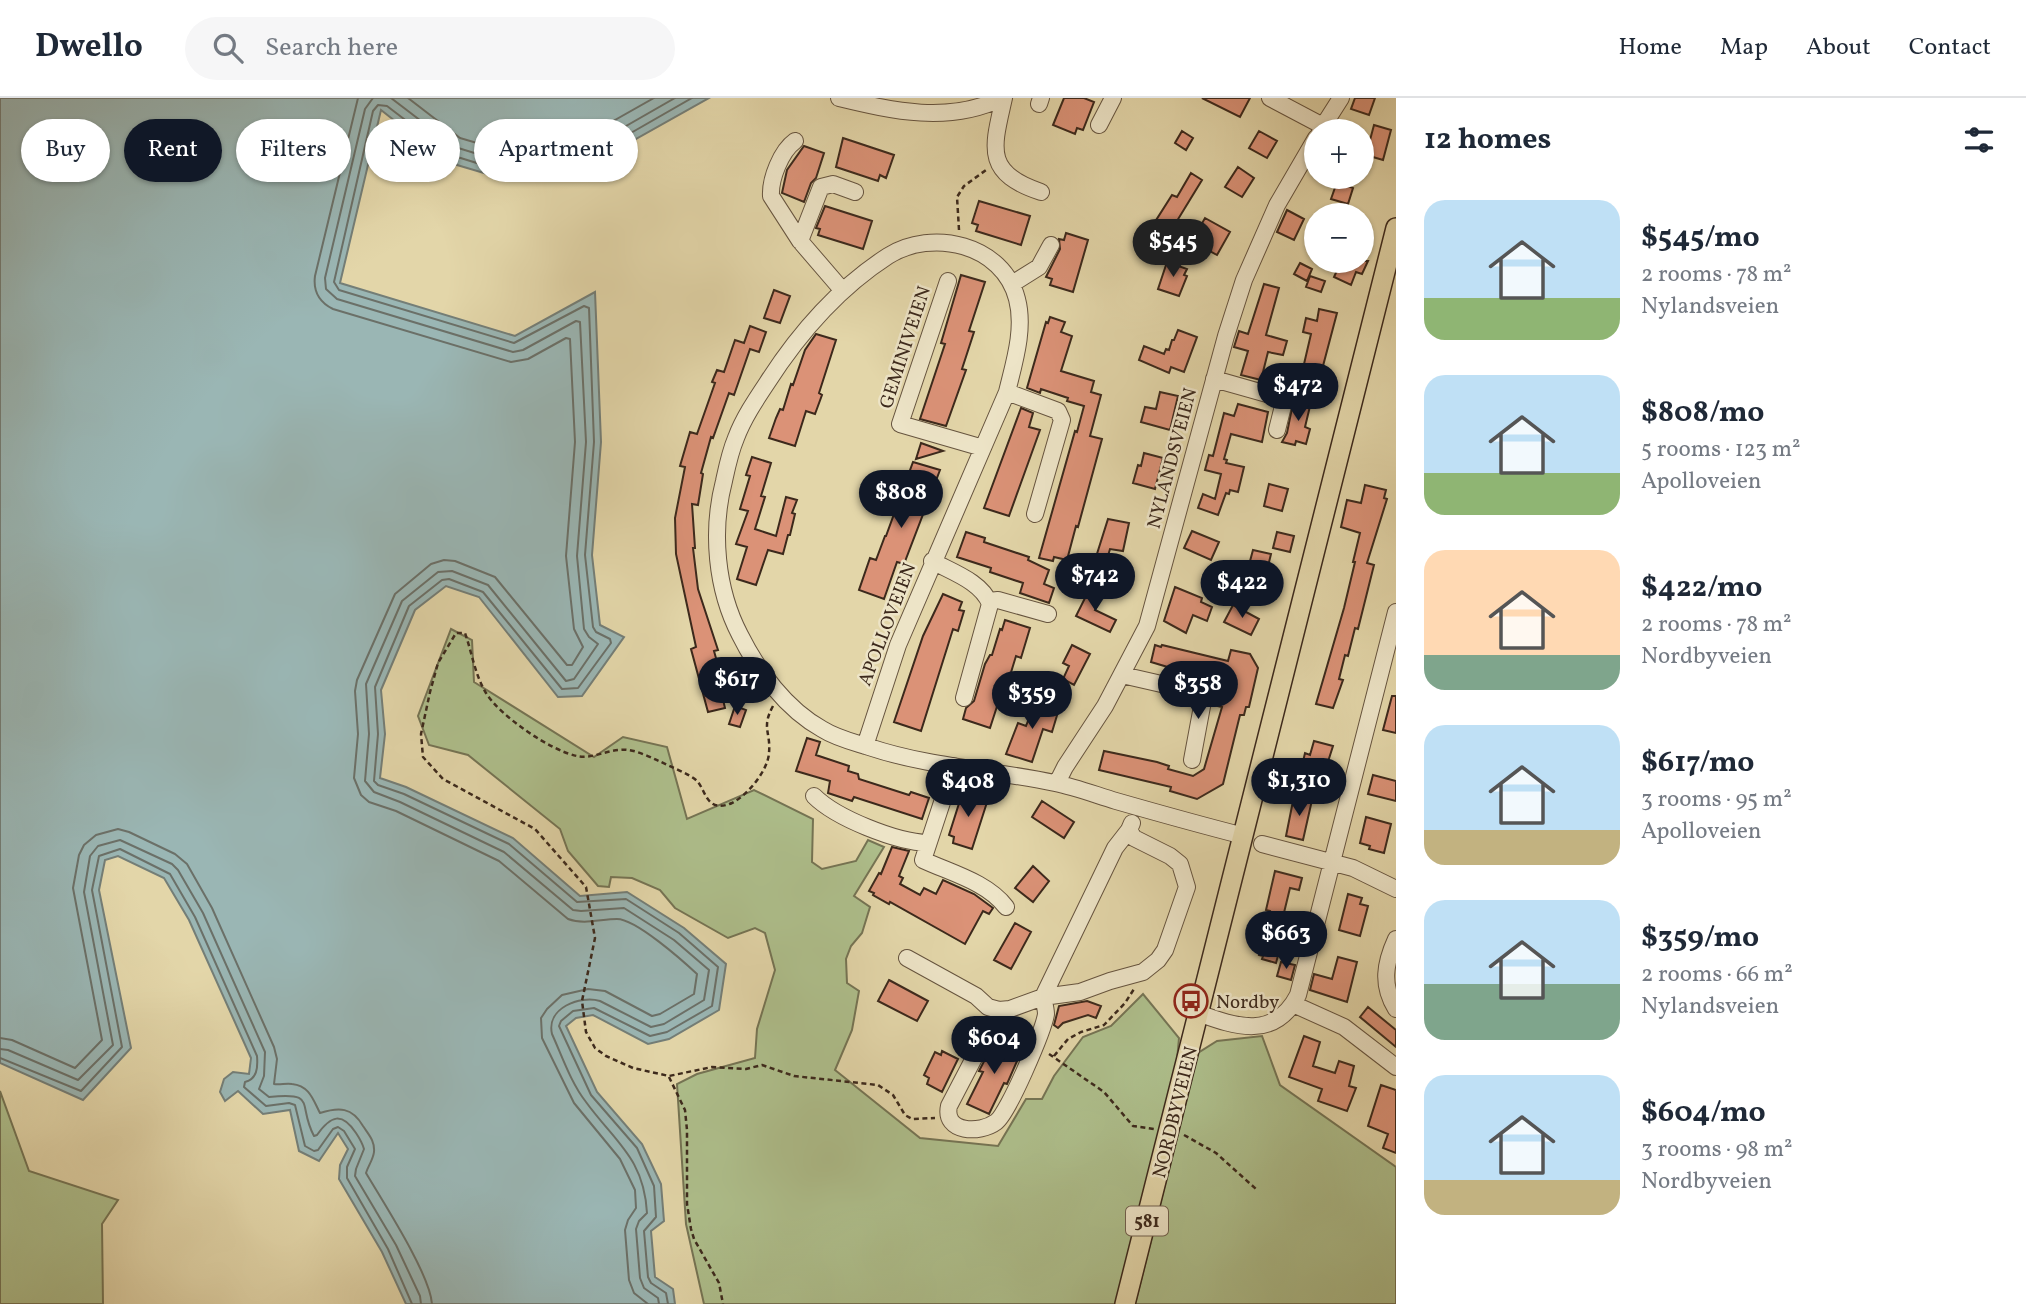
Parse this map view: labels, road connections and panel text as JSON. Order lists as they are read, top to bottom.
{
  "streets": {
    "main road": ["NORDBYVEIEN", "581"],
    "street": ["GEMINIVEIEN", "NYLANDSVEIEN", "APOLLOVEIEN"]
  },
  "crossings": [
    ["GEMINIVEIEN", "APOLLOVEIEN"]
  ],
  "places": {
    "bus stop": ["Nordby"]
  },
  "page": {
    "header": "Dwello",
    "search": "Search here",
    "nav": [
      "Home",
      "Map",
      "About",
      "Contact"
    ],
    "heading": "12 homes",
    "map_buttons": ["+", "−"],
    "chip": [
      "Buy",
      "Rent",
      "Filters",
      "New",
      "Apartment"
    ],
    "list": [
      {
        "name": "$545/mo",
        "note": "2 rooms · 78 m² · Nylandsveien"
      },
      {
        "name": "$808/mo",
        "note": "5 rooms · 123 m² · Apolloveien"
      },
      {
        "name": "$422/mo",
        "note": "2 rooms · 78 m² · Nordbyveien"
      },
      {
        "name": "$617/mo",
        "note": "3 rooms · 95 m² · Apolloveien"
      },
      {
        "name": "$359/mo",
        "note": "2 rooms · 66 m² · Nylandsveien"
      },
      {
        "name": "$604/mo",
        "note": "3 rooms · 98 m² · Nordbyveien"
      }
    ],
    "price": [
      "$545",
      "$472",
      "$808",
      "$742",
      "$422",
      "$617",
      "$358",
      "$359",
      "$1,310",
      "$408",
      "$663",
      "$604"
    ]
  }
}
